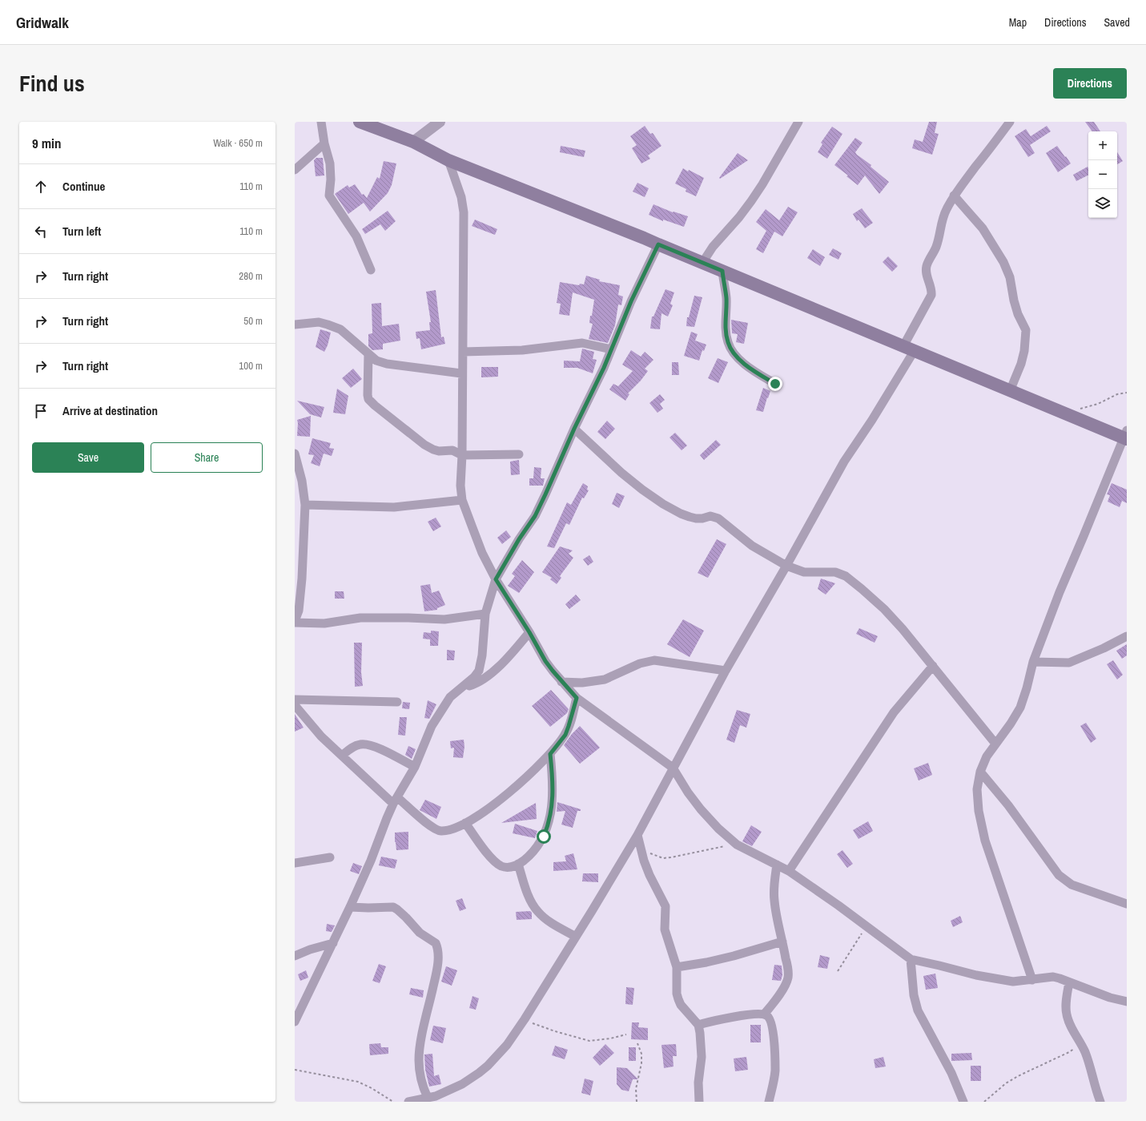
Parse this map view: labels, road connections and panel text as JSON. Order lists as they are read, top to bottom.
{
  "page": {
    "header": "Gridwalk",
    "nav": ["Map", "Directions", "Saved"],
    "title": "Find us",
    "buttons": [
      "Directions",
      ["Save", "Share"]
    ],
    "heading": ["9 min", "Walk · 650 m"],
    "map_buttons": ["+", "−"],
    "list": [
      ["Continue", "110 m"],
      ["Turn left", "110 m"],
      ["Turn right", "280 m"],
      ["Turn right", "50 m"],
      ["Turn right", "100 m"],
      "Arrive at destination"
    ]
  }
}
